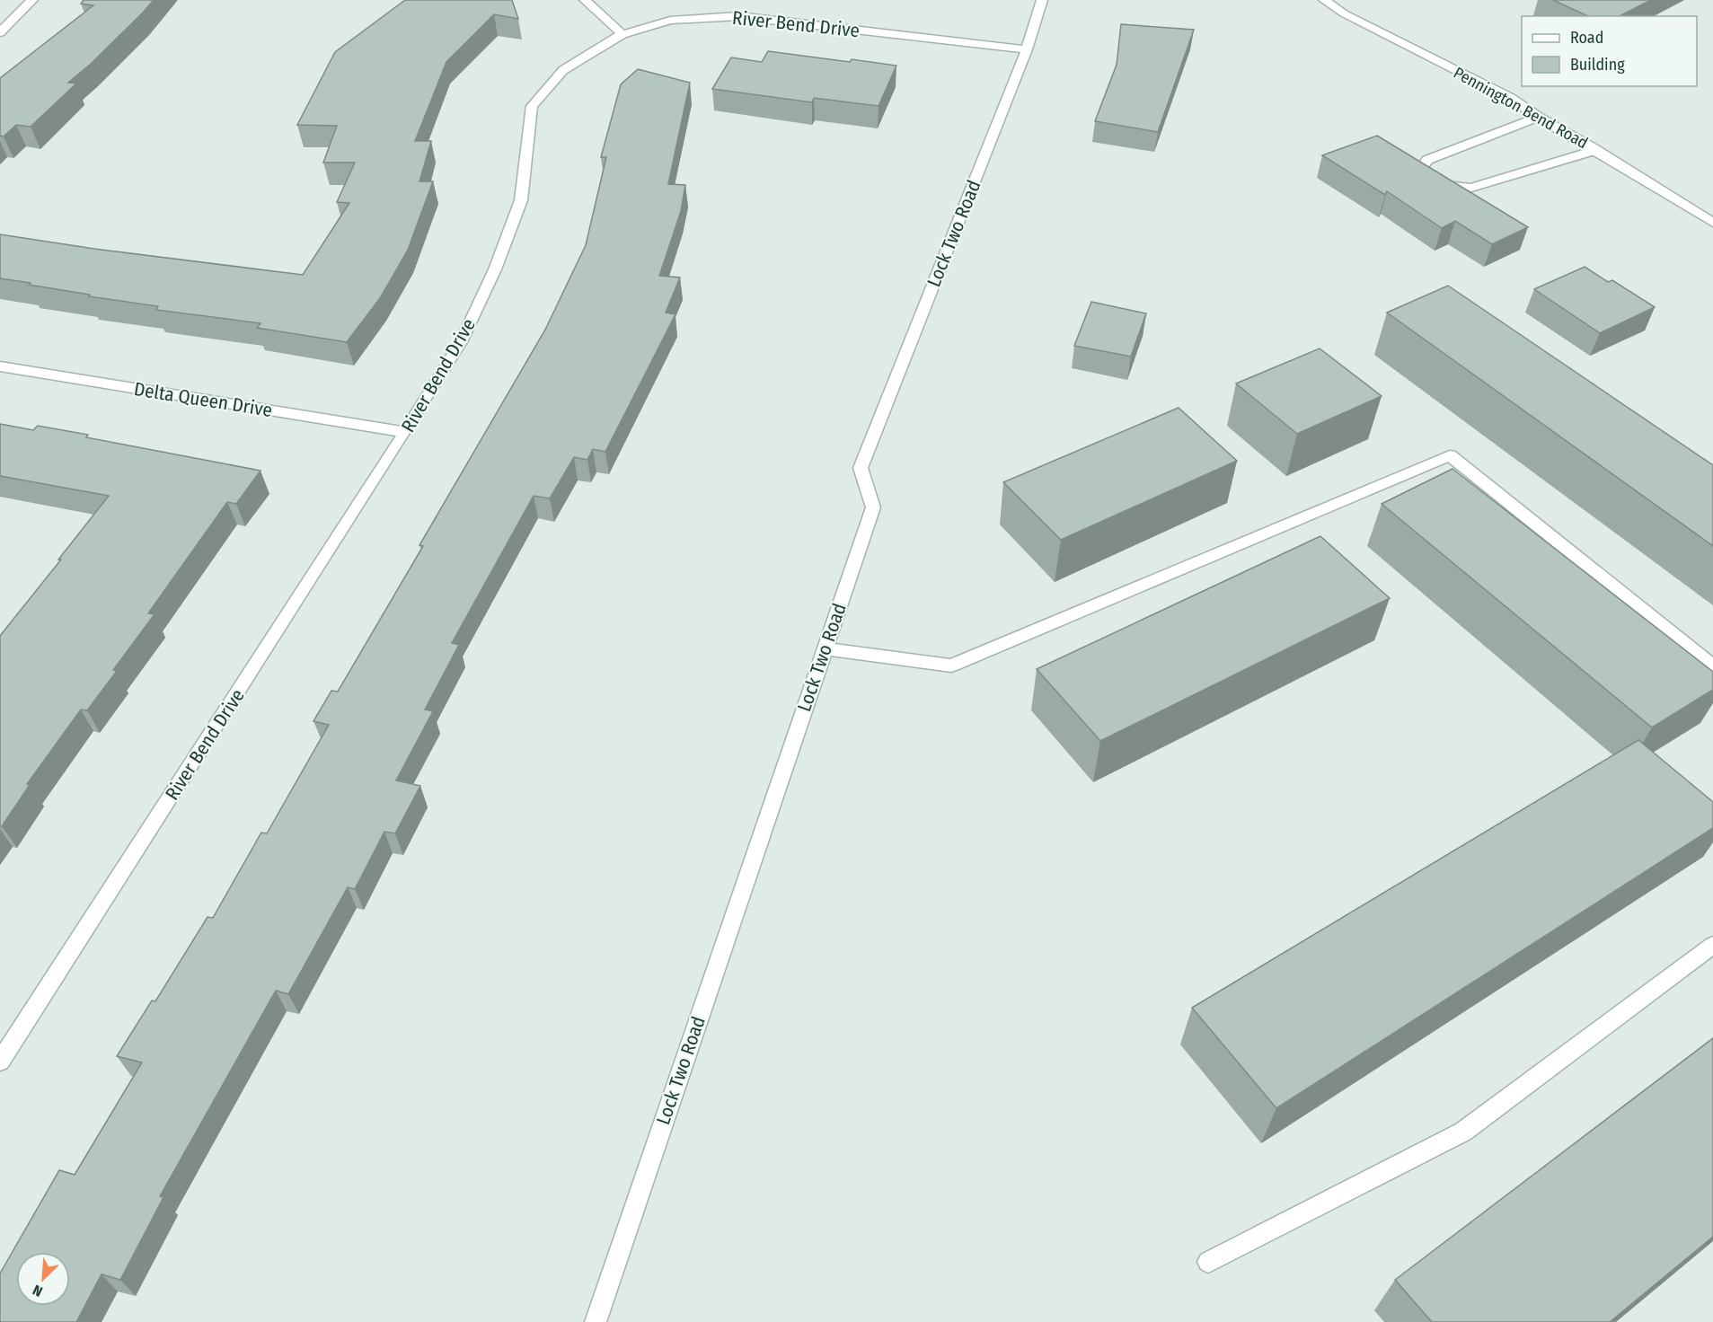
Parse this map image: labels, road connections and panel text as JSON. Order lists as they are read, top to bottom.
{
  "streets": {
    "street": [
      "River Bend Drive",
      "Pennington Bend Road",
      "Lock Two Road",
      "Delta Queen Drive"
    ]
  },
  "crossings": [
    ["River Bend Drive", "Lock Two Road"],
    ["River Bend Drive", "Delta Queen Drive"]
  ],
  "legend": ["Road", "Building"],
  "north": "bottom left"
}
